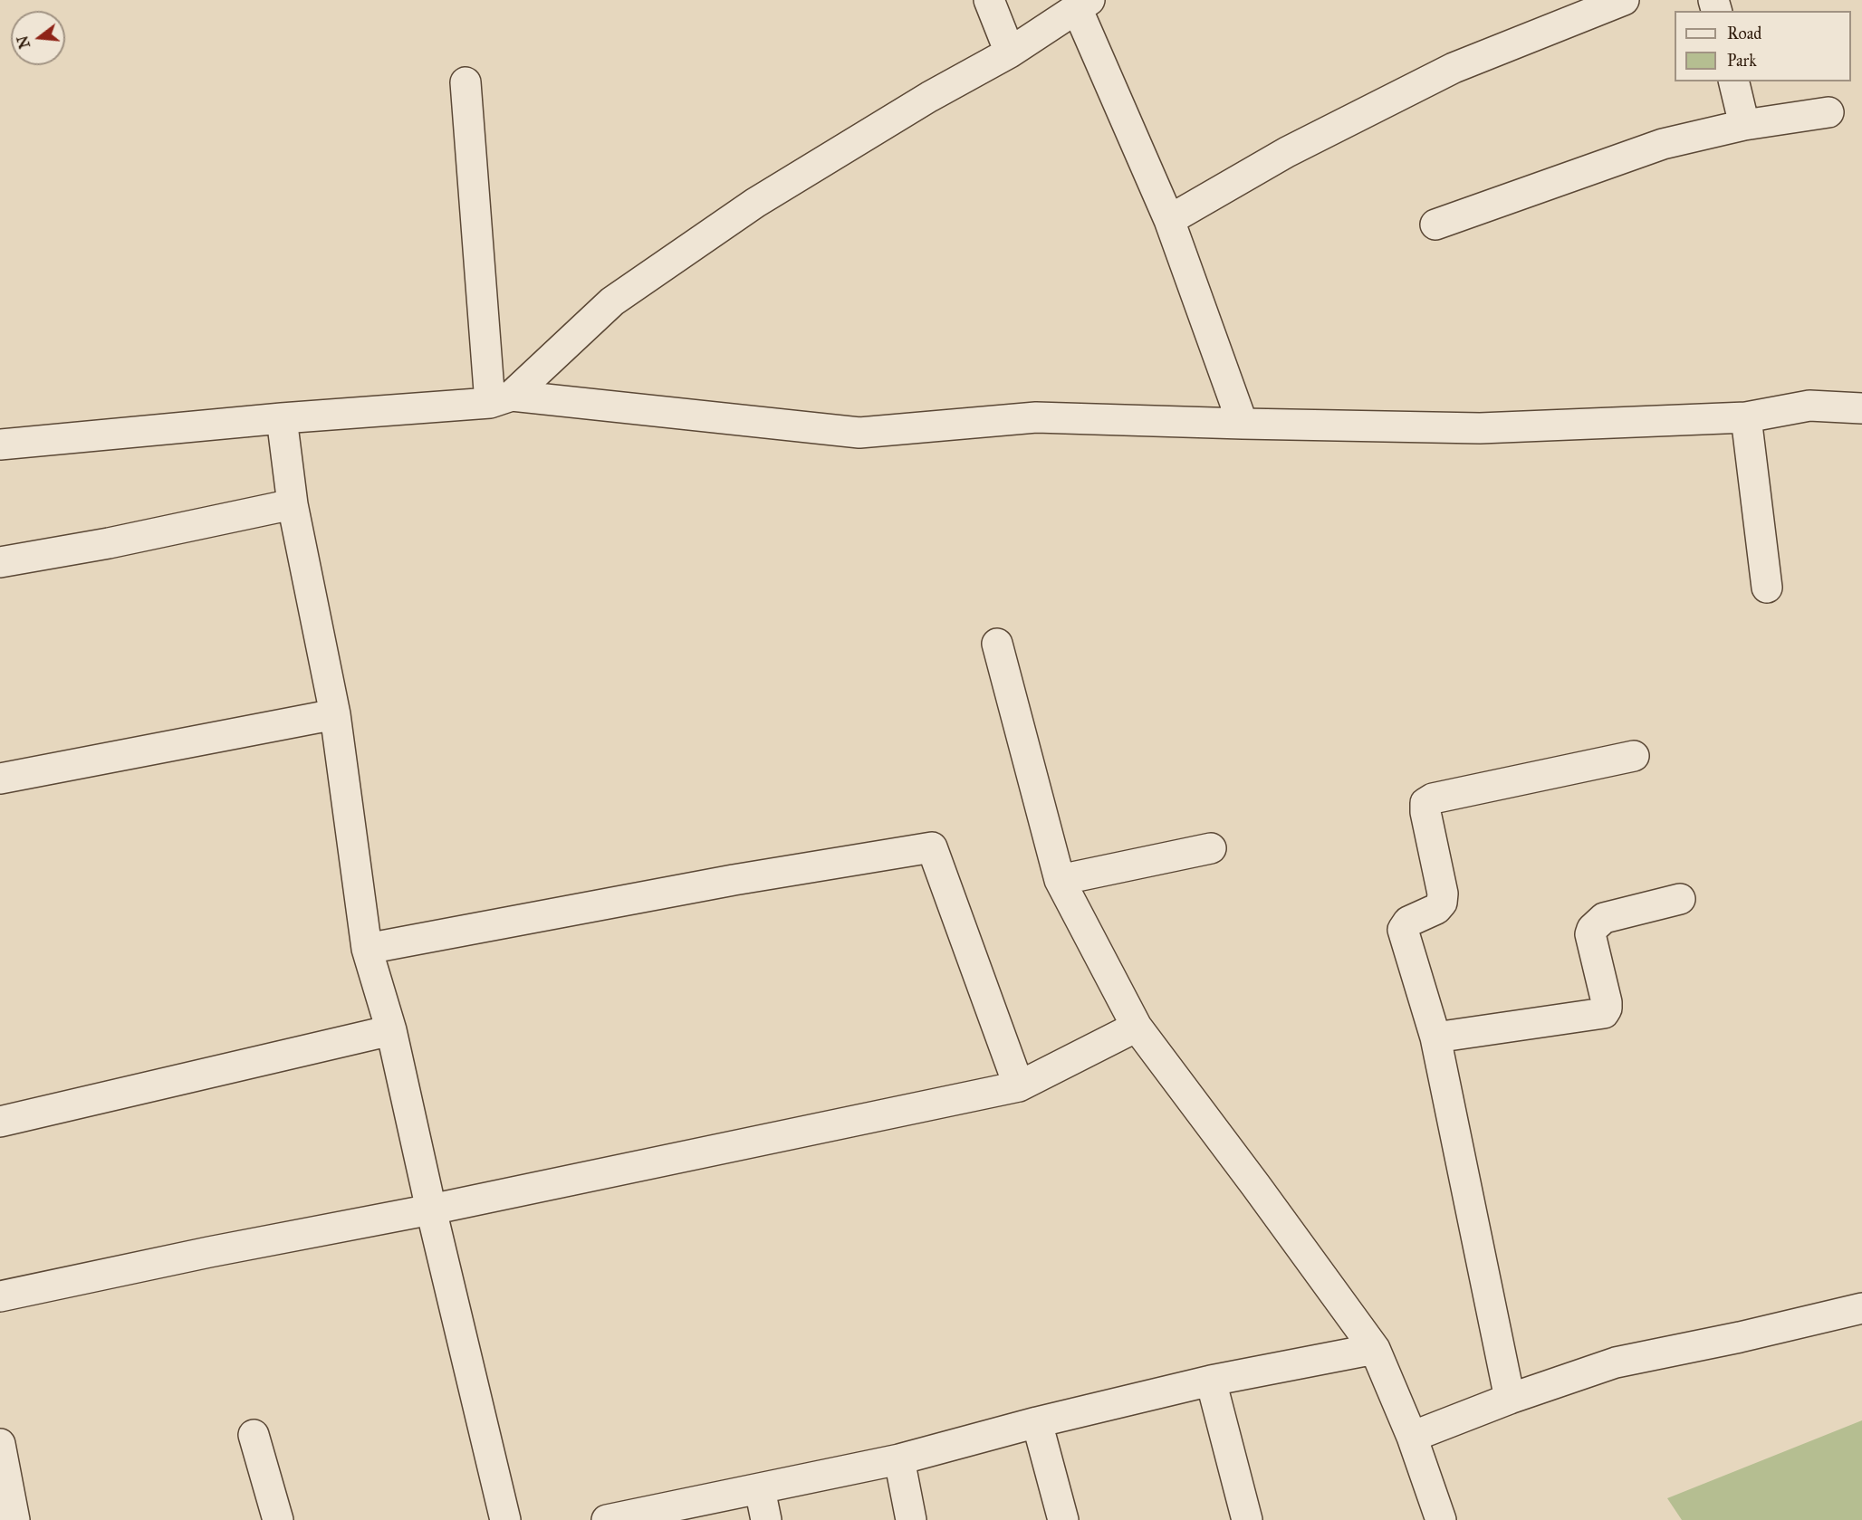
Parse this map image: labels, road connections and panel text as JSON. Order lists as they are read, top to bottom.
{
  "legend": ["Road", "Park"],
  "north": "left"
}
